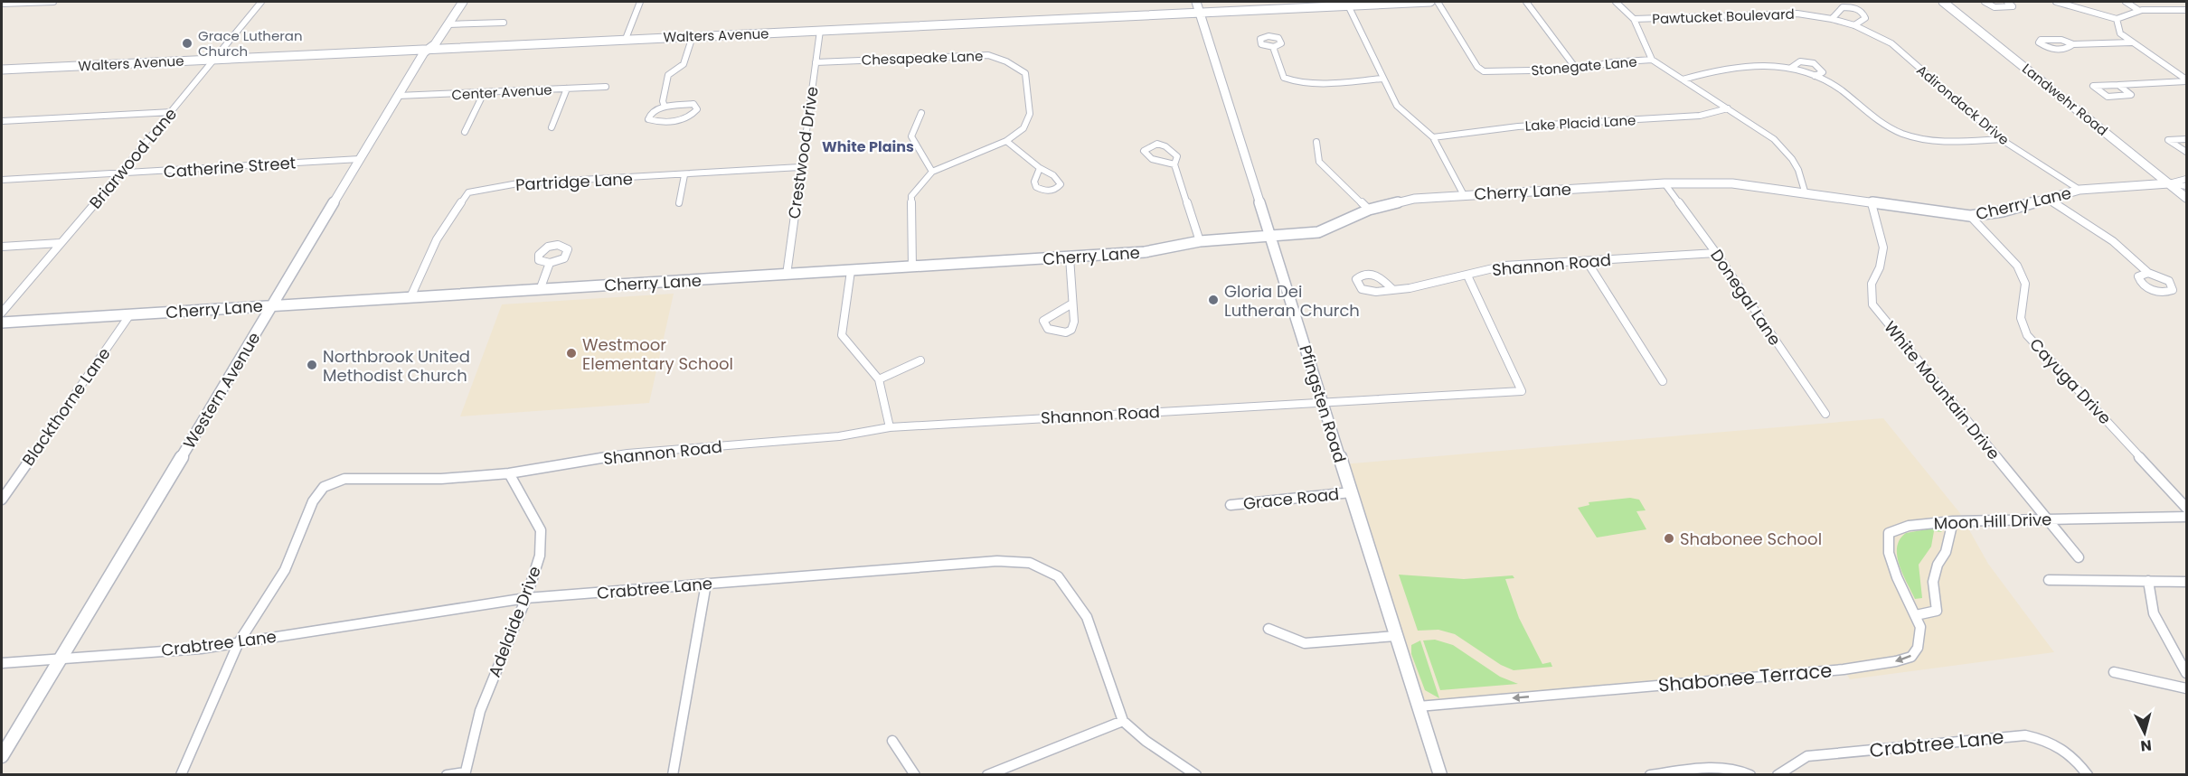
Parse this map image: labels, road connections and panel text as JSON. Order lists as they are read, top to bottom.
{
  "streets": {
    "street": [
      "Pawtucket Boulevard",
      "Walters Avenue",
      "Chesapeake Lane",
      "Stonegate Lane",
      "Center Avenue",
      "Landwehr Road",
      "Adirondack Drive",
      "Lake Placid Lane",
      "Crestwood Drive",
      "Briarwood Lane",
      "Catherine Street",
      "Partridge Lane",
      "Cherry Lane",
      "Shannon Road",
      "Donegal Lane",
      "Cayuga Drive",
      "Western Avenue",
      "White Mountain Drive",
      "Pfingsten Road",
      "Blackthorne Lane",
      "Grace Road",
      "Moon Hill Drive",
      "Crabtree Lane",
      "Adelaide Drive",
      "Shabonee Terrace"
    ]
  },
  "crossings": [
    ["Pawtucket Boulevard", "Adirondack Drive"],
    ["Walters Avenue", "Crestwood Drive"],
    ["Walters Avenue", "Briarwood Lane"],
    ["Walters Avenue", "Western Avenue"],
    ["Walters Avenue", "Pfingsten Road"],
    ["Chesapeake Lane", "Crestwood Drive"],
    ["Center Avenue", "Western Avenue"],
    ["Landwehr Road", "Cherry Lane"],
    ["Adirondack Drive", "Cherry Lane"],
    ["Crestwood Drive", "Partridge Lane"],
    ["Crestwood Drive", "Cherry Lane"],
    ["Briarwood Lane", "Catherine Street"],
    ["Catherine Street", "Western Avenue"],
    ["Partridge Lane", "Cherry Lane"],
    ["Cherry Lane", "Donegal Lane"],
    ["Cherry Lane", "Cayuga Drive"],
    ["Cherry Lane", "Western Avenue"],
    ["Cherry Lane", "White Mountain Drive"],
    ["Cherry Lane", "Pfingsten Road"],
    ["Cherry Lane", "Blackthorne Lane"],
    ["Shannon Road", "Donegal Lane"],
    ["Shannon Road", "Pfingsten Road"],
    ["Shannon Road", "Crabtree Lane"],
    ["Shannon Road", "Adelaide Drive"],
    ["Western Avenue", "Crabtree Lane"],
    ["White Mountain Drive", "Moon Hill Drive"],
    ["Pfingsten Road", "Grace Road"],
    ["Pfingsten Road", "Shabonee Terrace"],
    ["Moon Hill Drive", "Shabonee Terrace"],
    ["Crabtree Lane", "Adelaide Drive"]
  ],
  "one_way": ["Shabonee Terrace"],
  "districts": ["White Plains"],
  "places": [
    "Grace Lutheran Church",
    "Gloria Dei Lutheran Church",
    "Westmoor Elementary School",
    "Northbrook United Methodist Church",
    "Shabonee School"
  ],
  "north": "bottom"
}
